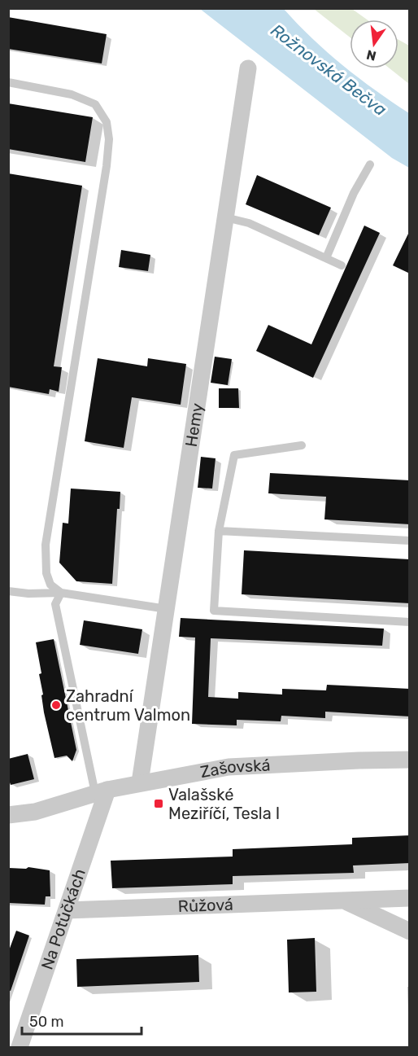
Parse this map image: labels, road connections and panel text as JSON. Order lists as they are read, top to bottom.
{
  "streets": {
    "street": [
      "Hemy",
      "Zašovská",
      "Růžová",
      "Na Potůčkách"
    ]
  },
  "crossings": [
    ["Hemy", "Zašovská"],
    ["Zašovská", "Na Potůčkách"],
    ["Růžová", "Na Potůčkách"]
  ],
  "water": ["Rožnovská Bečva"],
  "places": {
    "other": ["Zahradní centrum Valmon"],
    "transit": ["Valašské Meziříčí, Tesla I"]
  },
  "scale_bar": "50 m",
  "north": "bottom"
}
